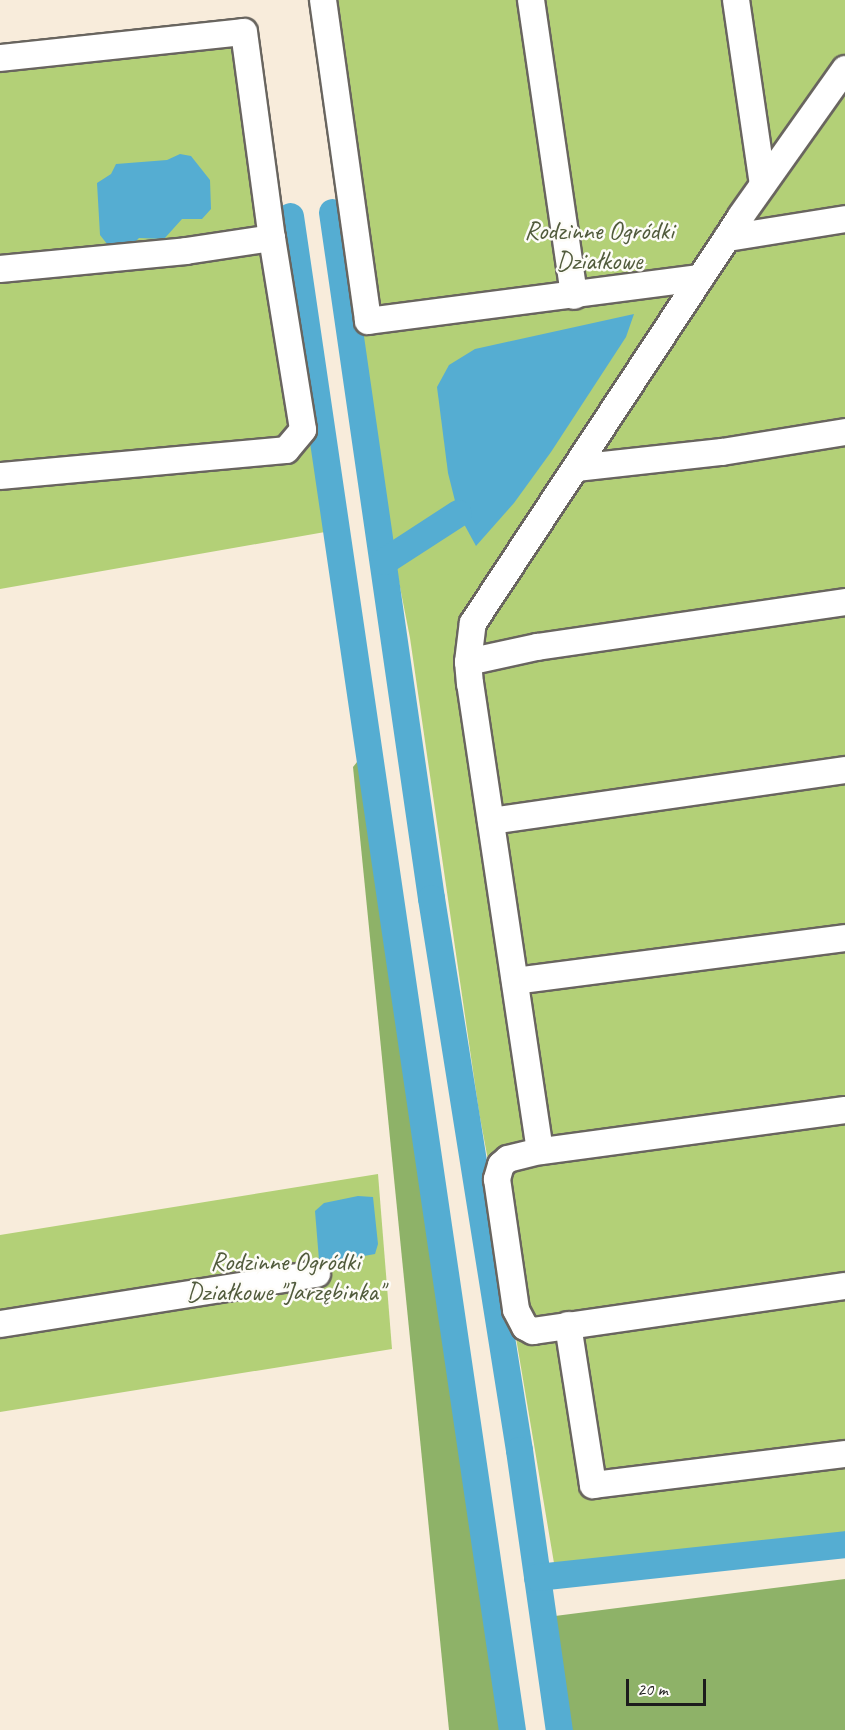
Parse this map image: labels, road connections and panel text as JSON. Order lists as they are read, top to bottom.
{
  "parks": ["Rodzinne Ogródki Działkowe", "Rodzinne Ogródki Działkowe \"Jarzębinka\""],
  "scale_bar": "20 m"
}
